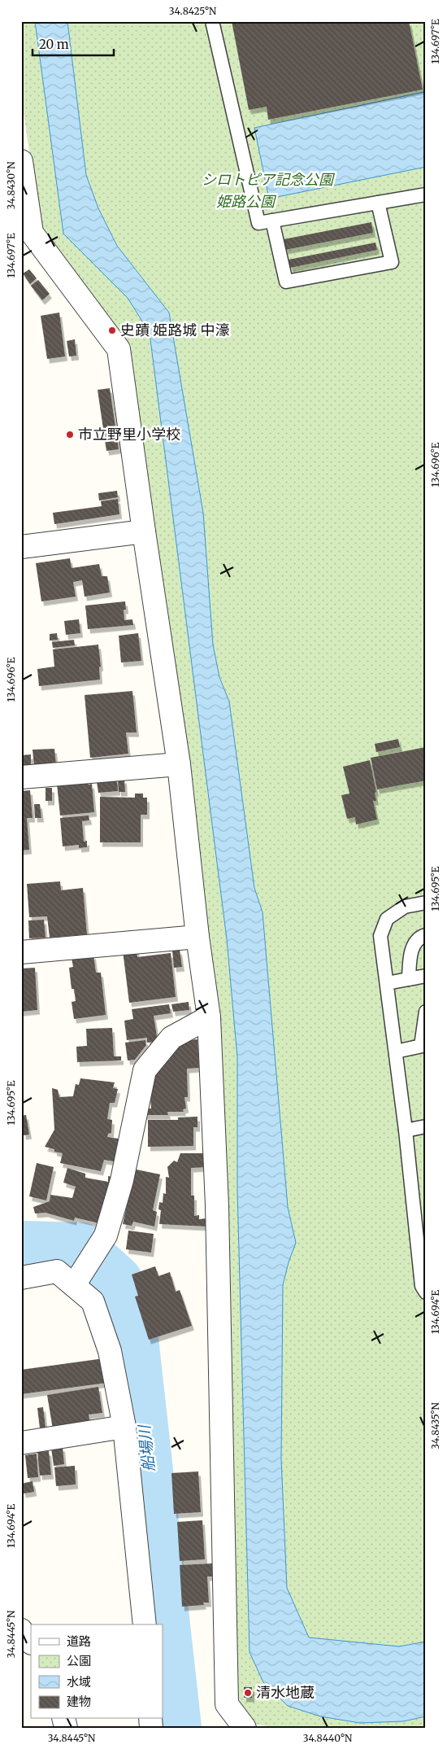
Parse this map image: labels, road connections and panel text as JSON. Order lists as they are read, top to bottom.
{
  "water": ["船場川"],
  "parks": ["シロトピア記念公園", "姫路公園"],
  "places": ["史蹟 姫路城 中濠", "市立野里小学校", "清水地蔵"],
  "legend": [
    "道路",
    "公園",
    "水域",
    "建物"
  ],
  "scale_bar": "20 m",
  "coordinates": [
    "34.8425°N",
    "134.697°E",
    "34.8430°N",
    "134.696°E",
    "134.695°E",
    "134.694°E",
    "34.8435°N",
    "34.8445°N",
    "34.8440°N"
  ]
}
